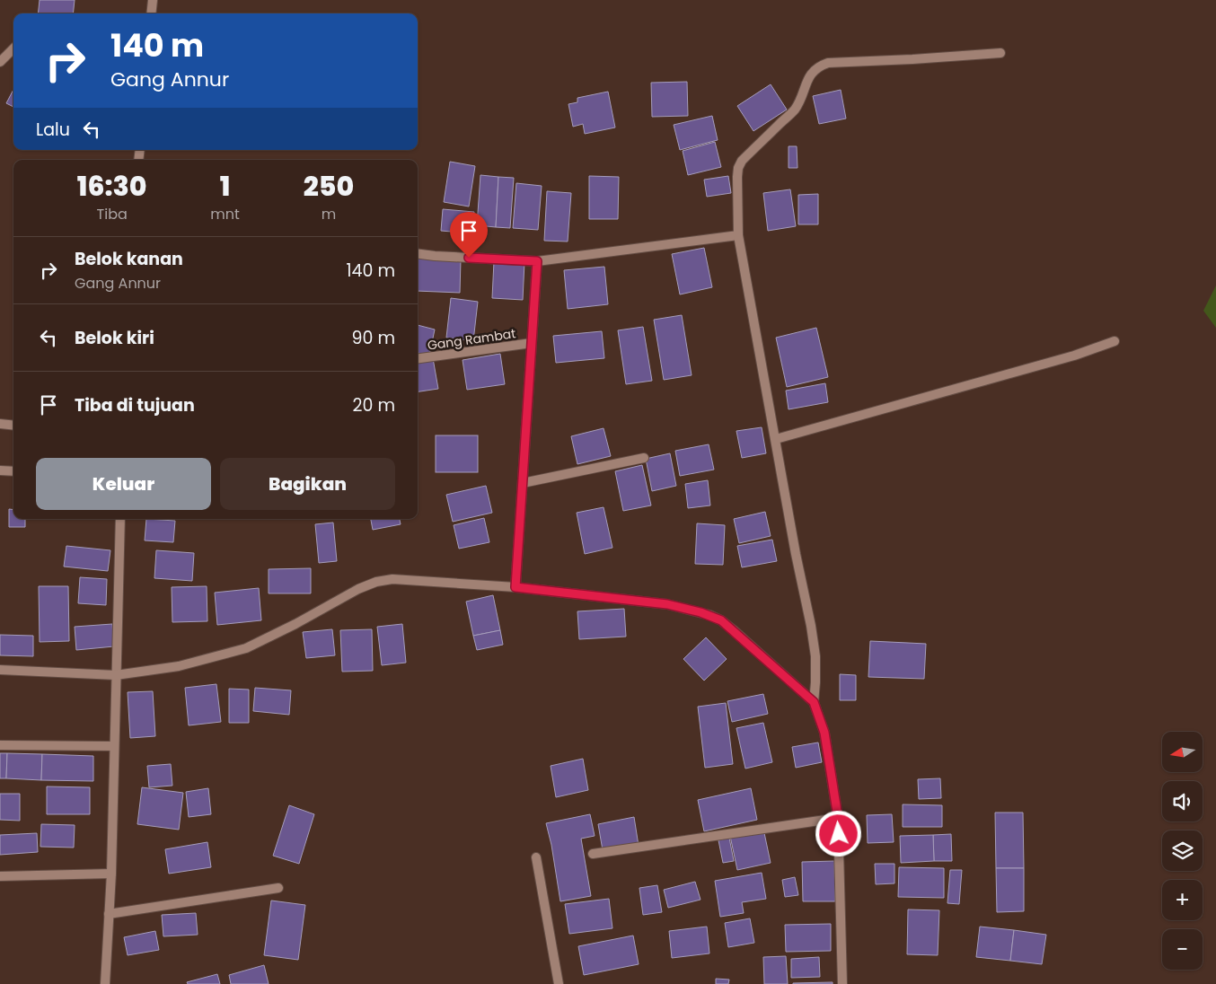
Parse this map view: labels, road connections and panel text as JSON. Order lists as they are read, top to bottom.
{
  "streets": {
    "street": ["Gang Rambat"]
  },
  "north": "left",
  "page": {
    "turn": ["140 m", "Gang Annur"],
    "then": "Lalu",
    "eta": [
      "16:30",
      "Tiba",
      "1",
      "mnt",
      "250",
      "m"
    ],
    "list": [
      {
        "name": "Belok kanan",
        "note": "Gang Annur",
        "value": "140 m"
      },
      {
        "name": "Belok kiri",
        "value": "90 m"
      },
      {
        "name": "Tiba di tujuan",
        "value": "20 m"
      }
    ],
    "buttons": ["Keluar", "Bagikan"],
    "map_buttons": ["+", "−"]
  }
}
